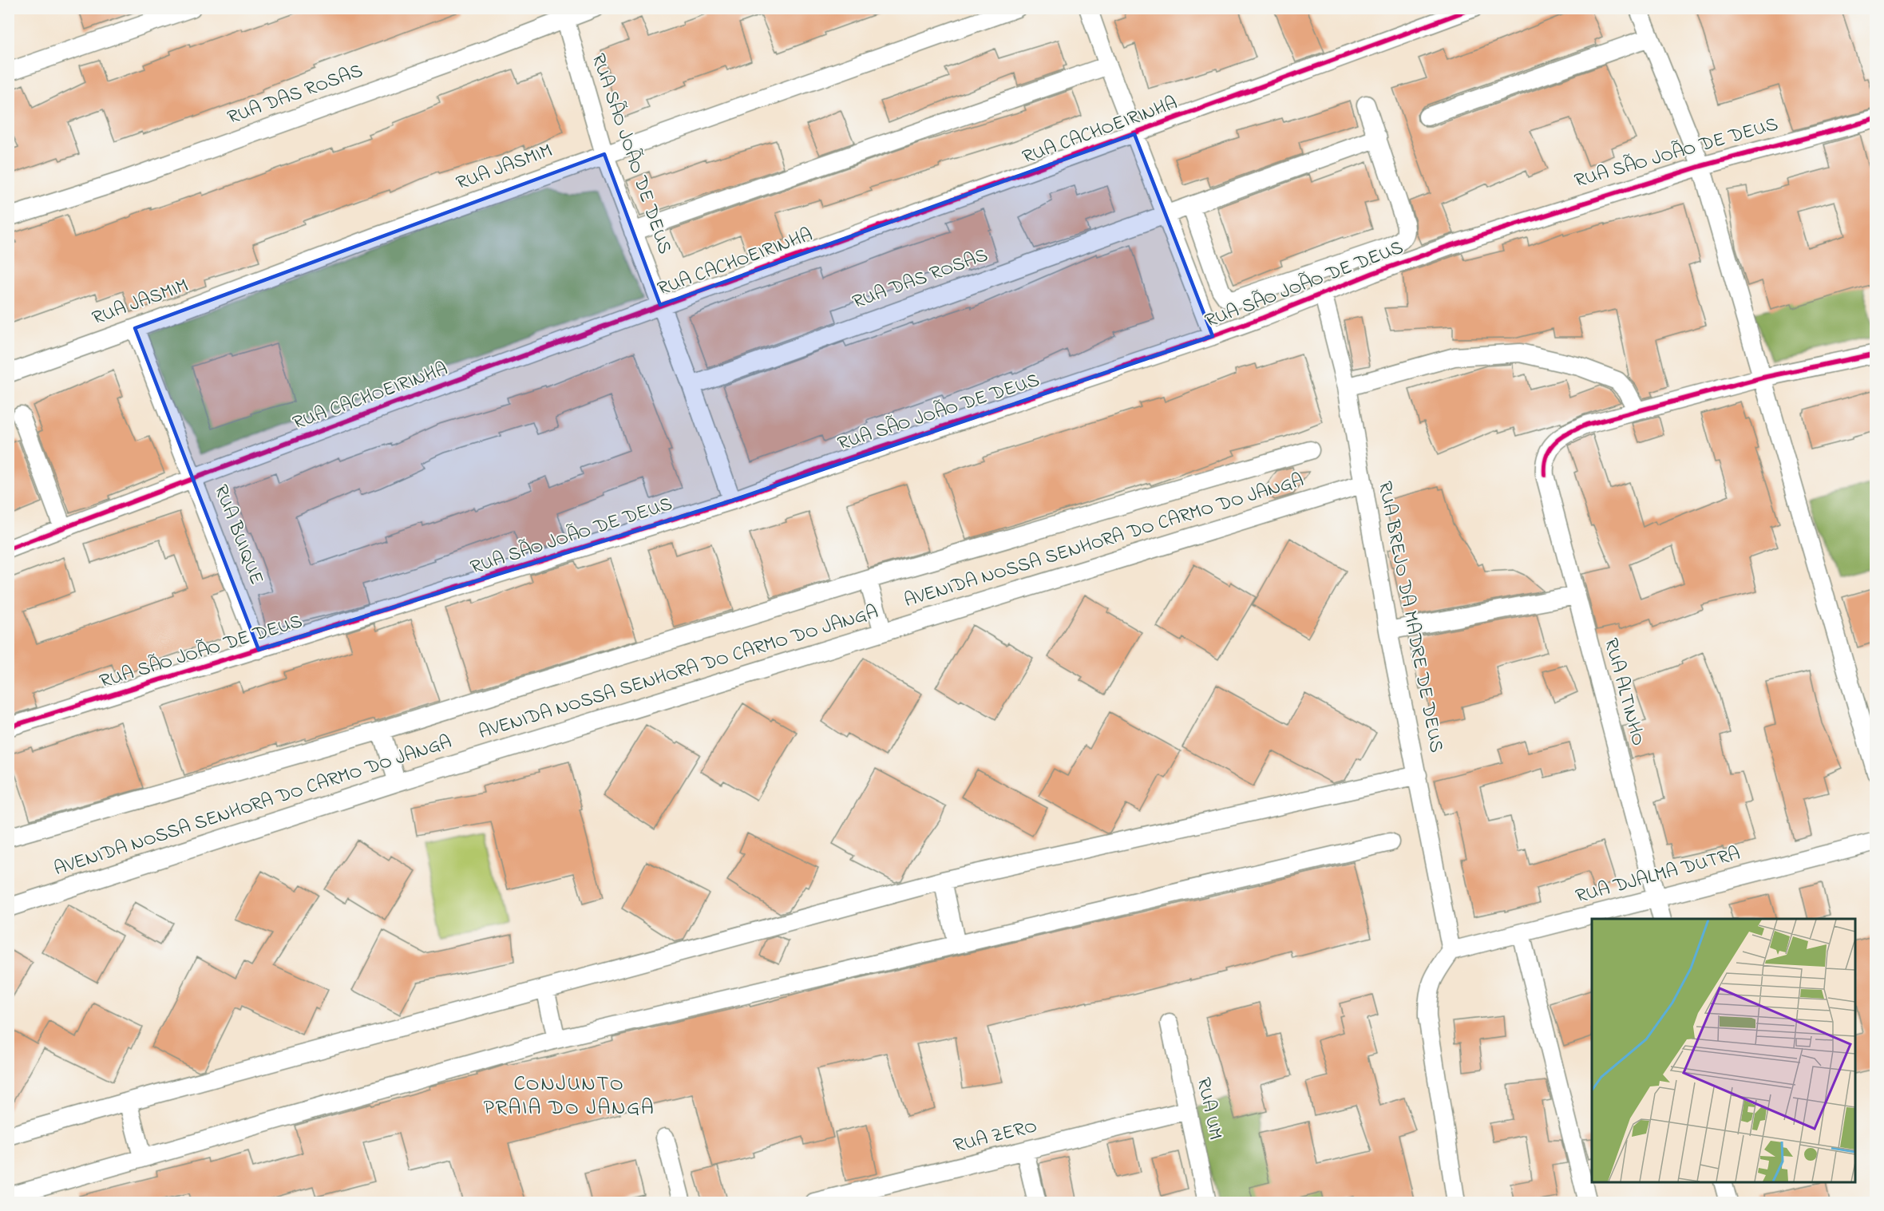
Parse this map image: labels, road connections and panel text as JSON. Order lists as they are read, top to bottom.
{
  "streets": {
    "street": [
      "RUA DAS ROSAS",
      "RUA CACHOEIRINHA",
      "RUA SÃO JOÃO DE DEUS",
      "RUA JASMIM",
      "RUA BUIQUE",
      "AVENIDA NOSSA SENHORA DO CARMO DO JANGA",
      "RUA BREJO DA MADRE DE DEUS",
      "RUA ALTINHO",
      "RUA DJALMA DUTRA",
      "RUA UM",
      "RUA ZERO"
    ]
  },
  "crossings": [
    ["RUA DAS ROSAS", "RUA SÃO JOÃO DE DEUS"],
    ["RUA CACHOEIRINHA", "RUA SÃO JOÃO DE DEUS"],
    ["RUA CACHOEIRINHA", "RUA BUIQUE"],
    ["RUA SÃO JOÃO DE DEUS", "RUA JASMIM"],
    ["RUA SÃO JOÃO DE DEUS", "RUA BUIQUE"],
    ["RUA SÃO JOÃO DE DEUS", "RUA BREJO DA MADRE DE DEUS"],
    ["RUA JASMIM", "RUA BUIQUE"],
    ["AVENIDA NOSSA SENHORA DO CARMO DO JANGA", "RUA BREJO DA MADRE DE DEUS"],
    ["RUA BREJO DA MADRE DE DEUS", "RUA DJALMA DUTRA"],
    ["RUA ALTINHO", "RUA DJALMA DUTRA"],
    ["RUA UM", "RUA ZERO"]
  ],
  "districts": ["CONJUNTO PRAIA DO JANGA"]
}
